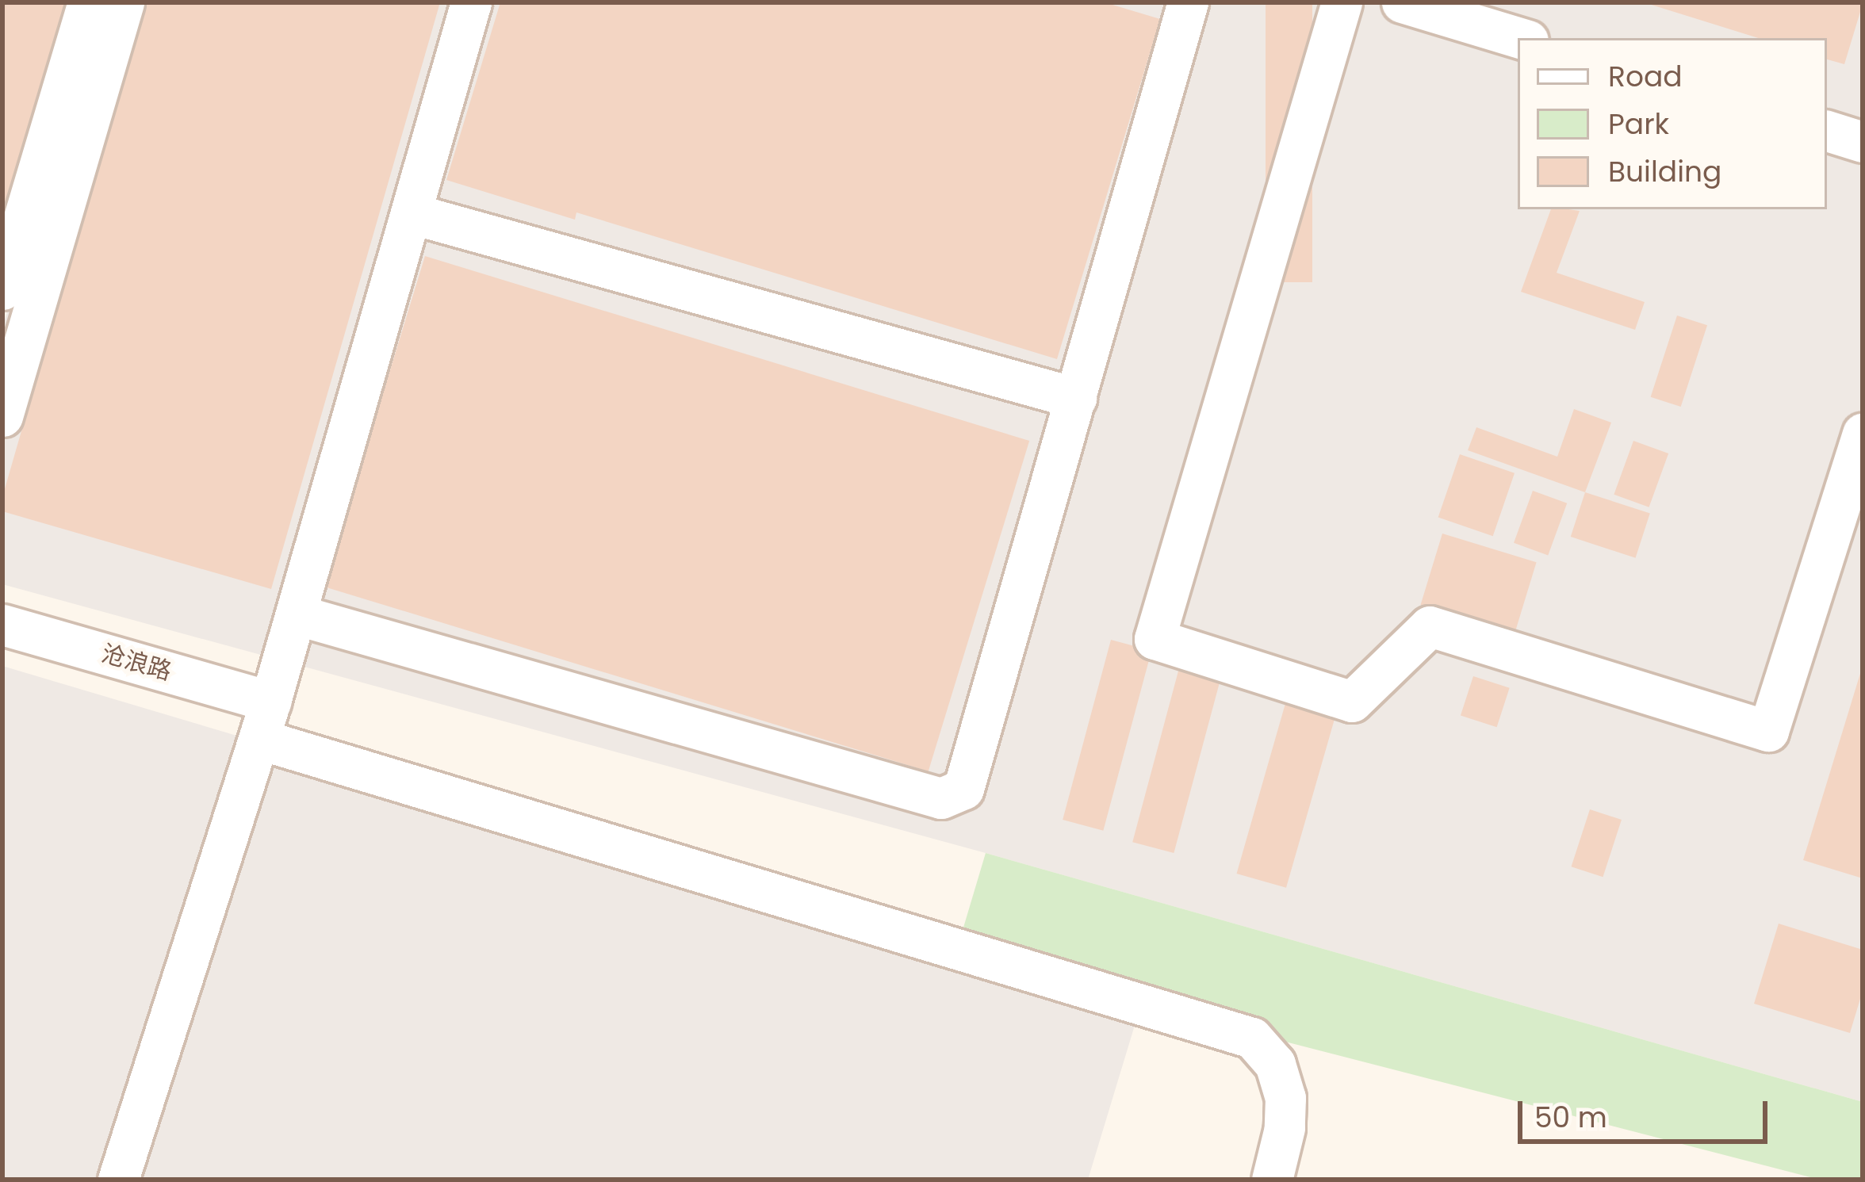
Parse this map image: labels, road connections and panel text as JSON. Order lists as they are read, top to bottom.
{
  "streets": {
    "street": ["沧浪路"]
  },
  "legend": ["Road", "Park", "Building"],
  "scale_bar": "50 m"
}
